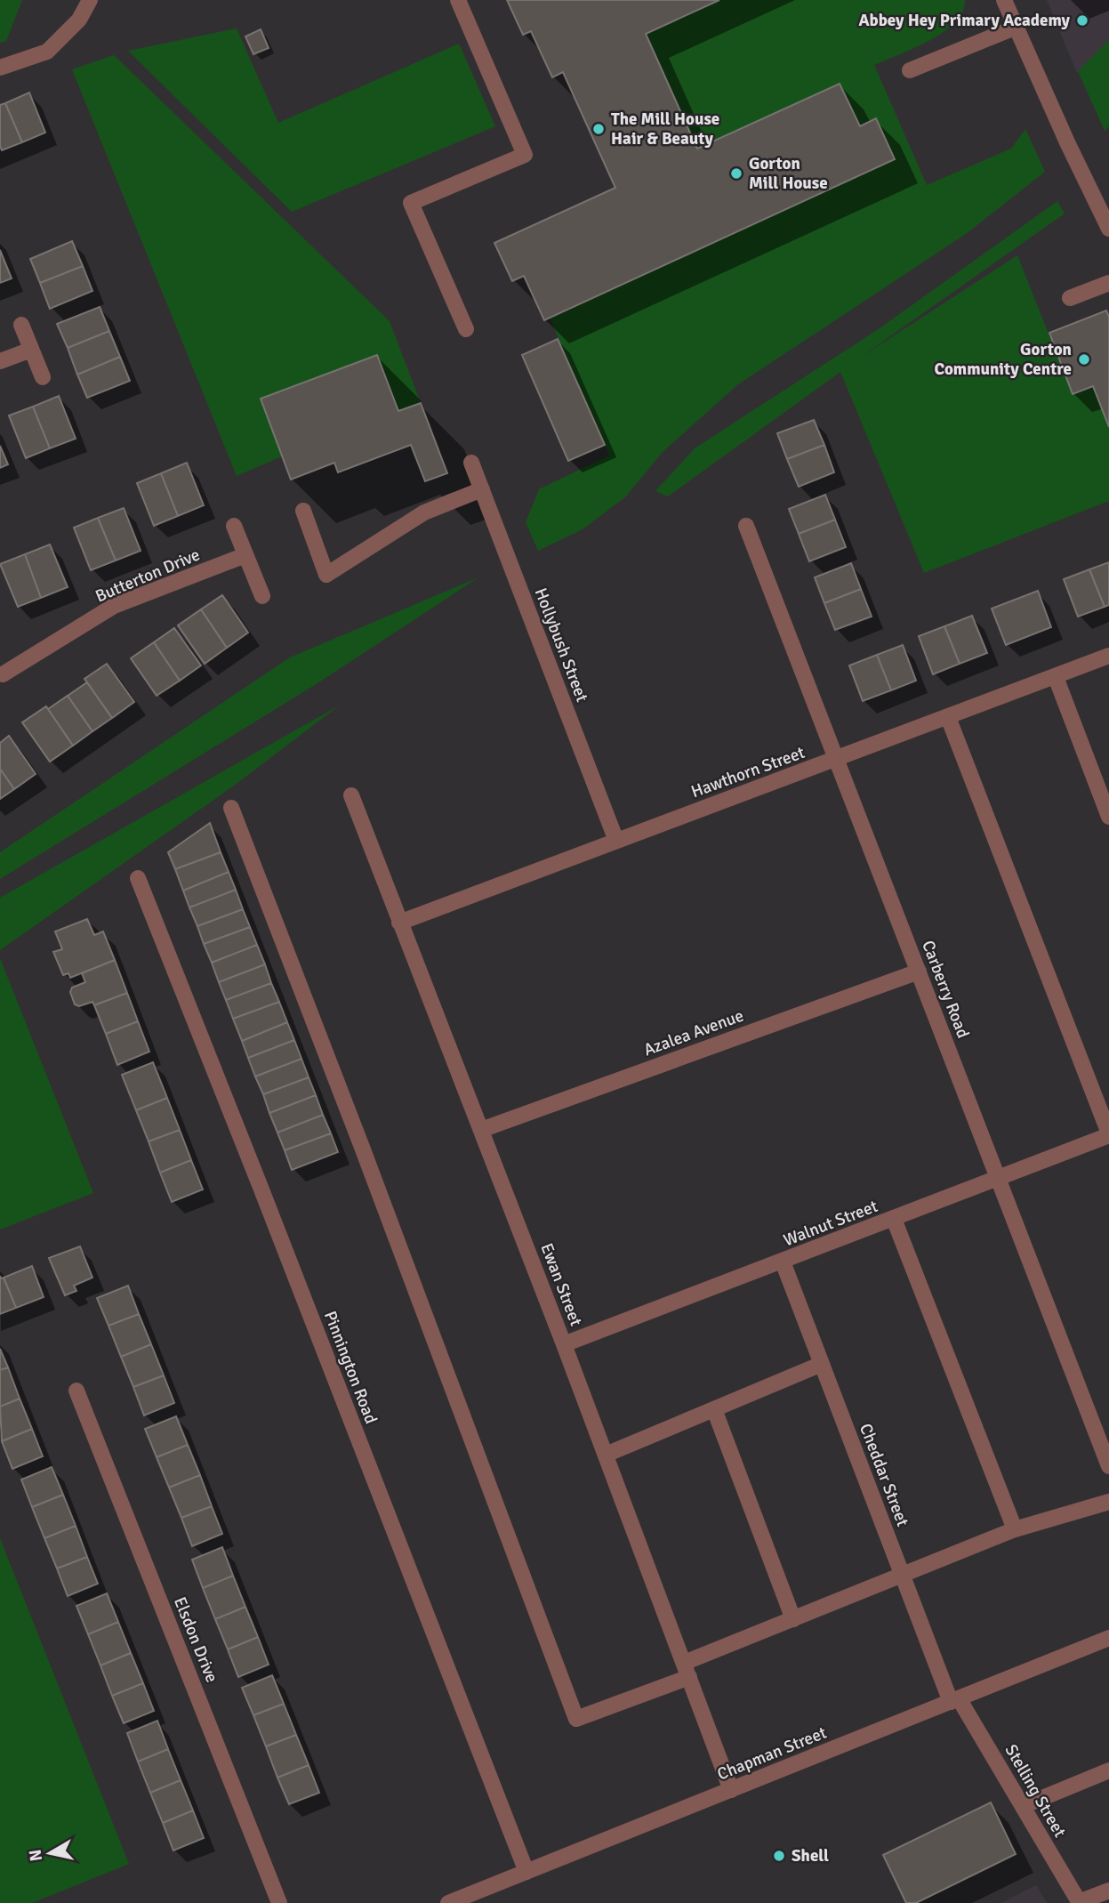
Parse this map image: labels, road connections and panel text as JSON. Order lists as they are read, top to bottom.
{
  "streets": {
    "street": [
      "Butterton Drive",
      "Hollybush Street",
      "Hawthorn Street",
      "Carberry Road",
      "Azalea Avenue",
      "Walnut Street",
      "Ewan Street",
      "Pinnington Road",
      "Cheddar Street",
      "Elsdon Drive",
      "Chapman Street",
      "Stelling Street"
    ]
  },
  "crossings": [
    ["Hollybush Street", "Hawthorn Street"],
    ["Hawthorn Street", "Carberry Road"],
    ["Hawthorn Street", "Ewan Street"],
    ["Carberry Road", "Azalea Avenue"],
    ["Carberry Road", "Walnut Street"],
    ["Azalea Avenue", "Ewan Street"],
    ["Walnut Street", "Ewan Street"],
    ["Walnut Street", "Cheddar Street"],
    ["Ewan Street", "Chapman Street"],
    ["Pinnington Road", "Chapman Street"],
    ["Cheddar Street", "Chapman Street"],
    ["Cheddar Street", "Stelling Street"],
    ["Chapman Street", "Stelling Street"]
  ],
  "places": [
    "Abbey Hey Primary Academy",
    "The Mill House Hair & Beauty",
    "Gorton Mill House",
    "Gorton Community Centre",
    "Shell"
  ],
  "north": "left"
}
